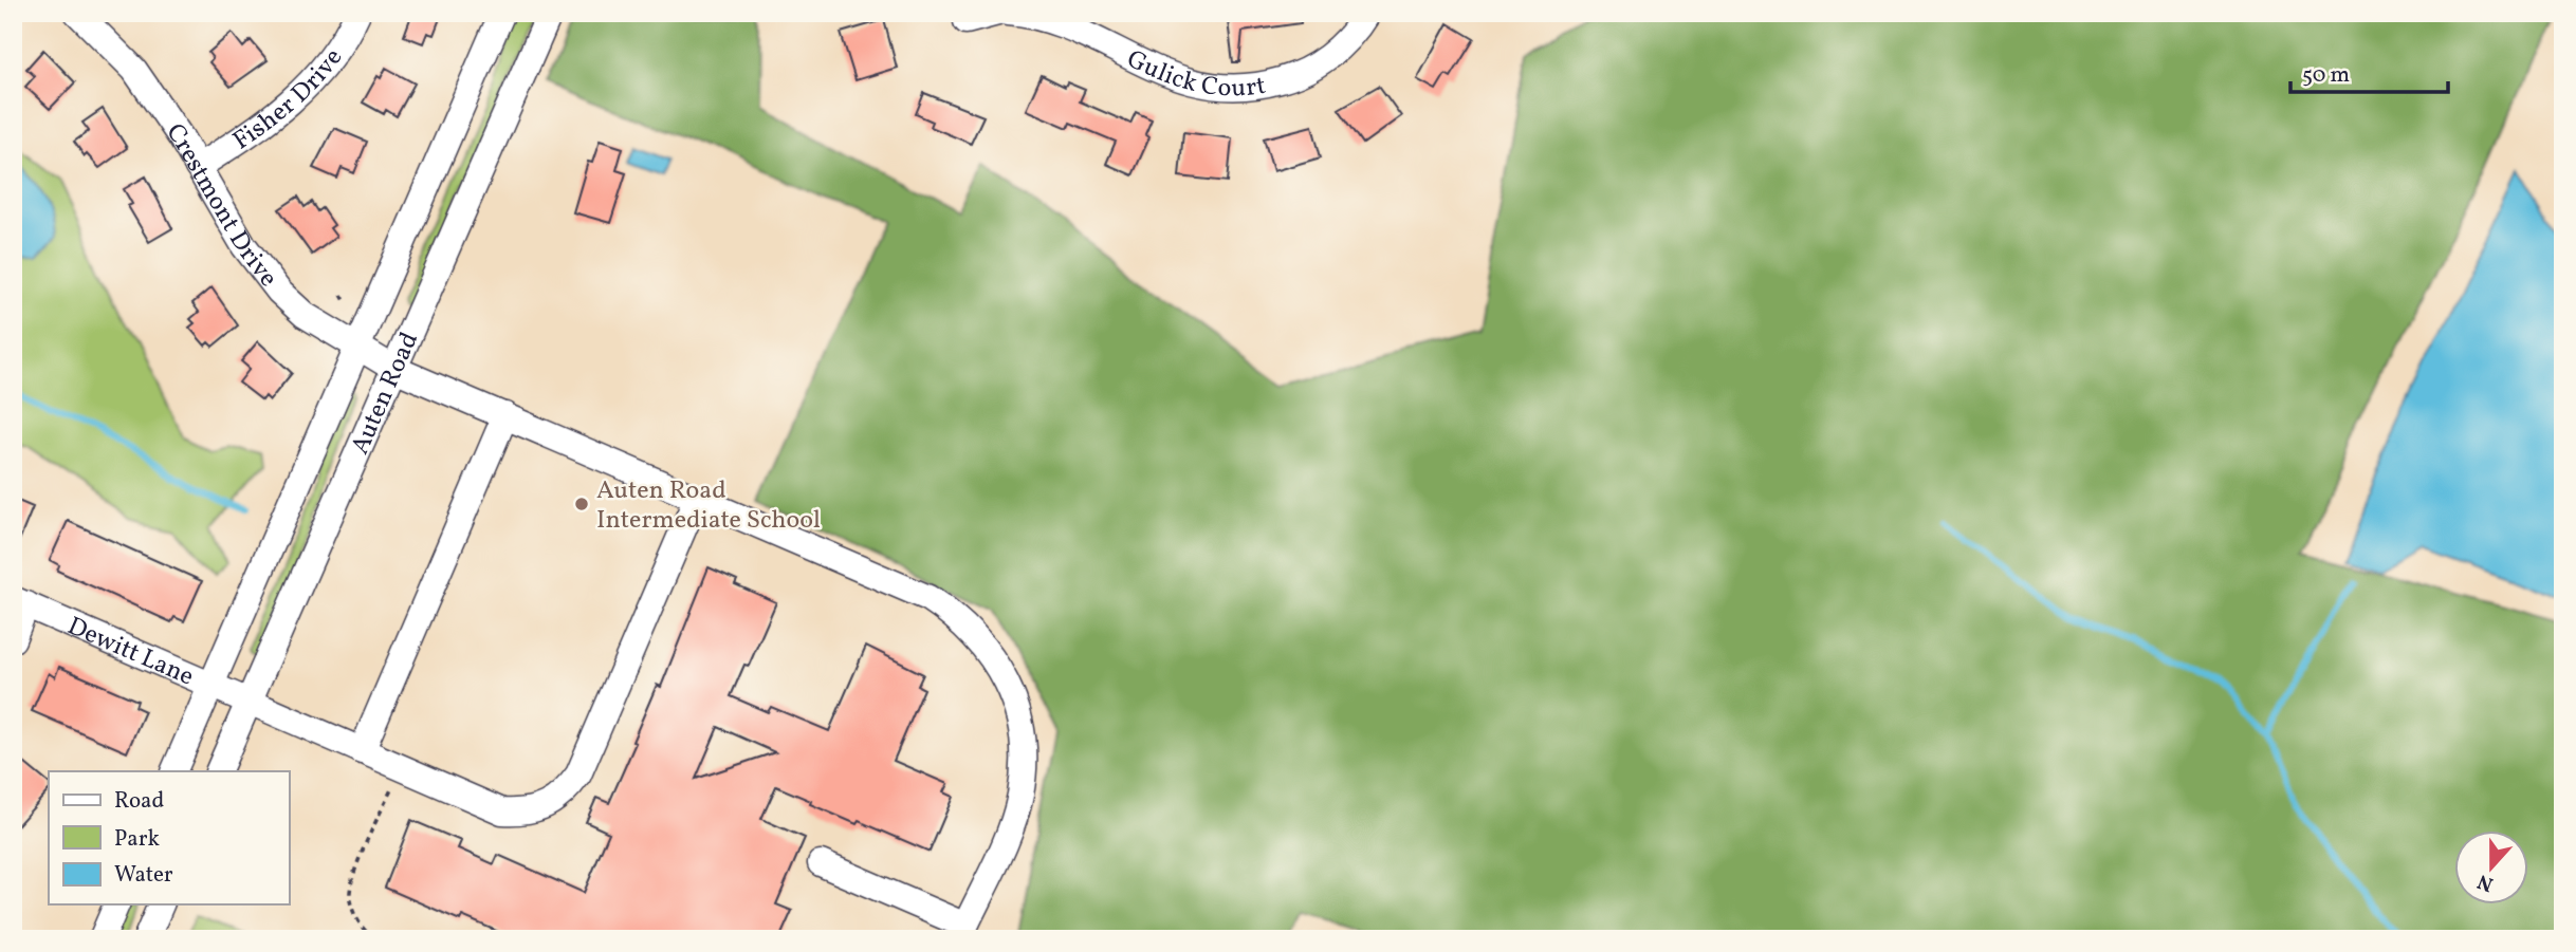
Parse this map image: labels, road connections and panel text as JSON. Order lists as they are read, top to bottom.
{
  "streets": {
    "street": [
      "Gulick Court",
      "Fisher Drive",
      "Crestmont Drive",
      "Auten Road",
      "Dewitt Lane"
    ]
  },
  "crossings": [
    ["Fisher Drive", "Crestmont Drive"],
    ["Crestmont Drive", "Auten Road"],
    ["Crestmont Drive", "Dewitt Lane"],
    ["Auten Road", "Dewitt Lane"]
  ],
  "places": ["Auten Road Intermediate School"],
  "legend": ["Road", "Park", "Water"],
  "scale_bar": "50 m",
  "north": "bottom"
}
